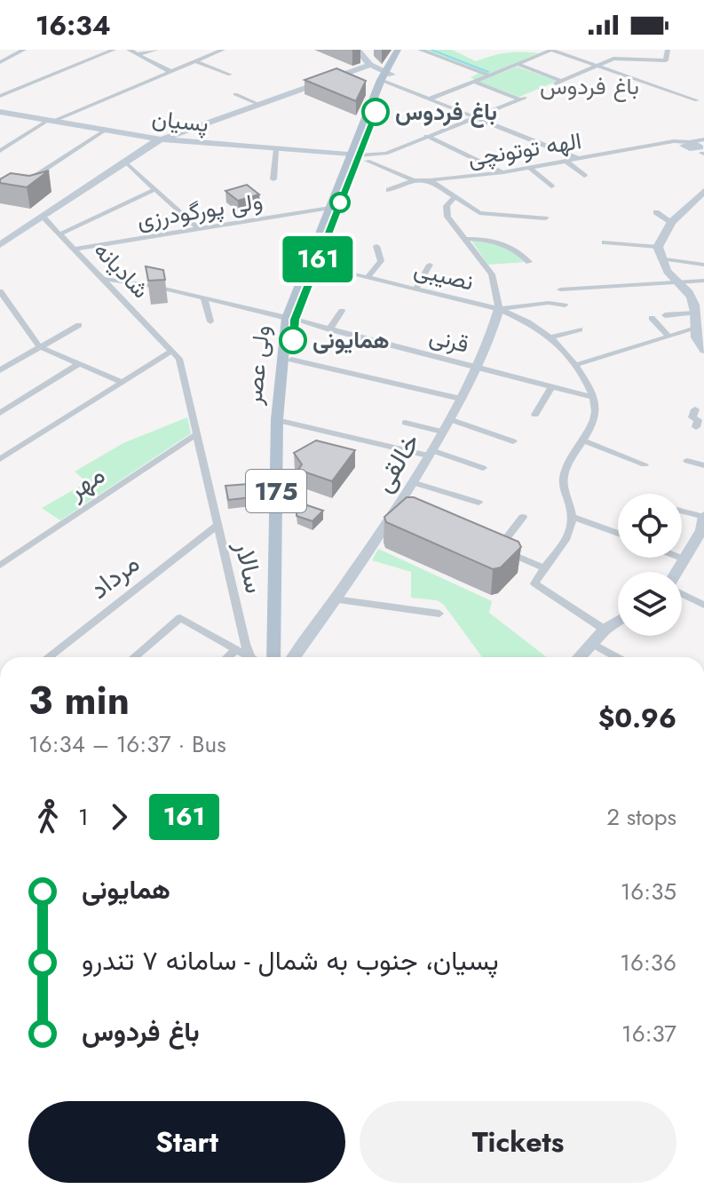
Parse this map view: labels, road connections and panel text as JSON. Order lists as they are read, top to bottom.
{
  "streets": {
    "main road": ["ولی عصر", "175"],
    "street": [
      "پسیان",
      "الهه توتونچی",
      "ولی پورگودرزی",
      "شادیانه",
      "نصیبی",
      "قرنی",
      "خالقی",
      "مهر",
      "سالار",
      "مرداد"
    ]
  },
  "crossings": [
    ["پسیان", "الهه توتونچی"],
    ["پسیان", "ولی عصر"],
    ["الهه توتونچی", "ولی عصر"],
    ["ولی پورگودرزی", "شادیانه"],
    ["ولی پورگودرزی", "ولی عصر"],
    ["شادیانه", "قرنی"],
    ["شادیانه", "سالار"],
    ["نصیبی", "ولی عصر"],
    ["نصیبی", "خالقی"],
    ["قرنی", "ولی عصر"],
    ["قرنی", "خالقی"],
    ["مهر", "سالار"],
    ["سالار", "مرداد"]
  ],
  "districts": ["باغ فردوس"],
  "places": ["باغ فردوس", "همایونی"],
  "lines": ["bus line 161"],
  "page": {
    "status": "16:34",
    "on_map": "161",
    "heading": ["3 min", "16:34 – 16:37 · Bus", "$0.96"],
    "legs": ["1", "161", "2 stops"],
    "list": [
      {
        "name": "همایونی",
        "value": "16:35"
      },
      {
        "name": "پسیان، جنوب به شمال - سامانه ۷ تندرو",
        "value": "16:36"
      },
      {
        "name": "باغ فردوس",
        "value": "16:37"
      }
    ],
    "buttons": ["Start", "Tickets"]
  }
}
